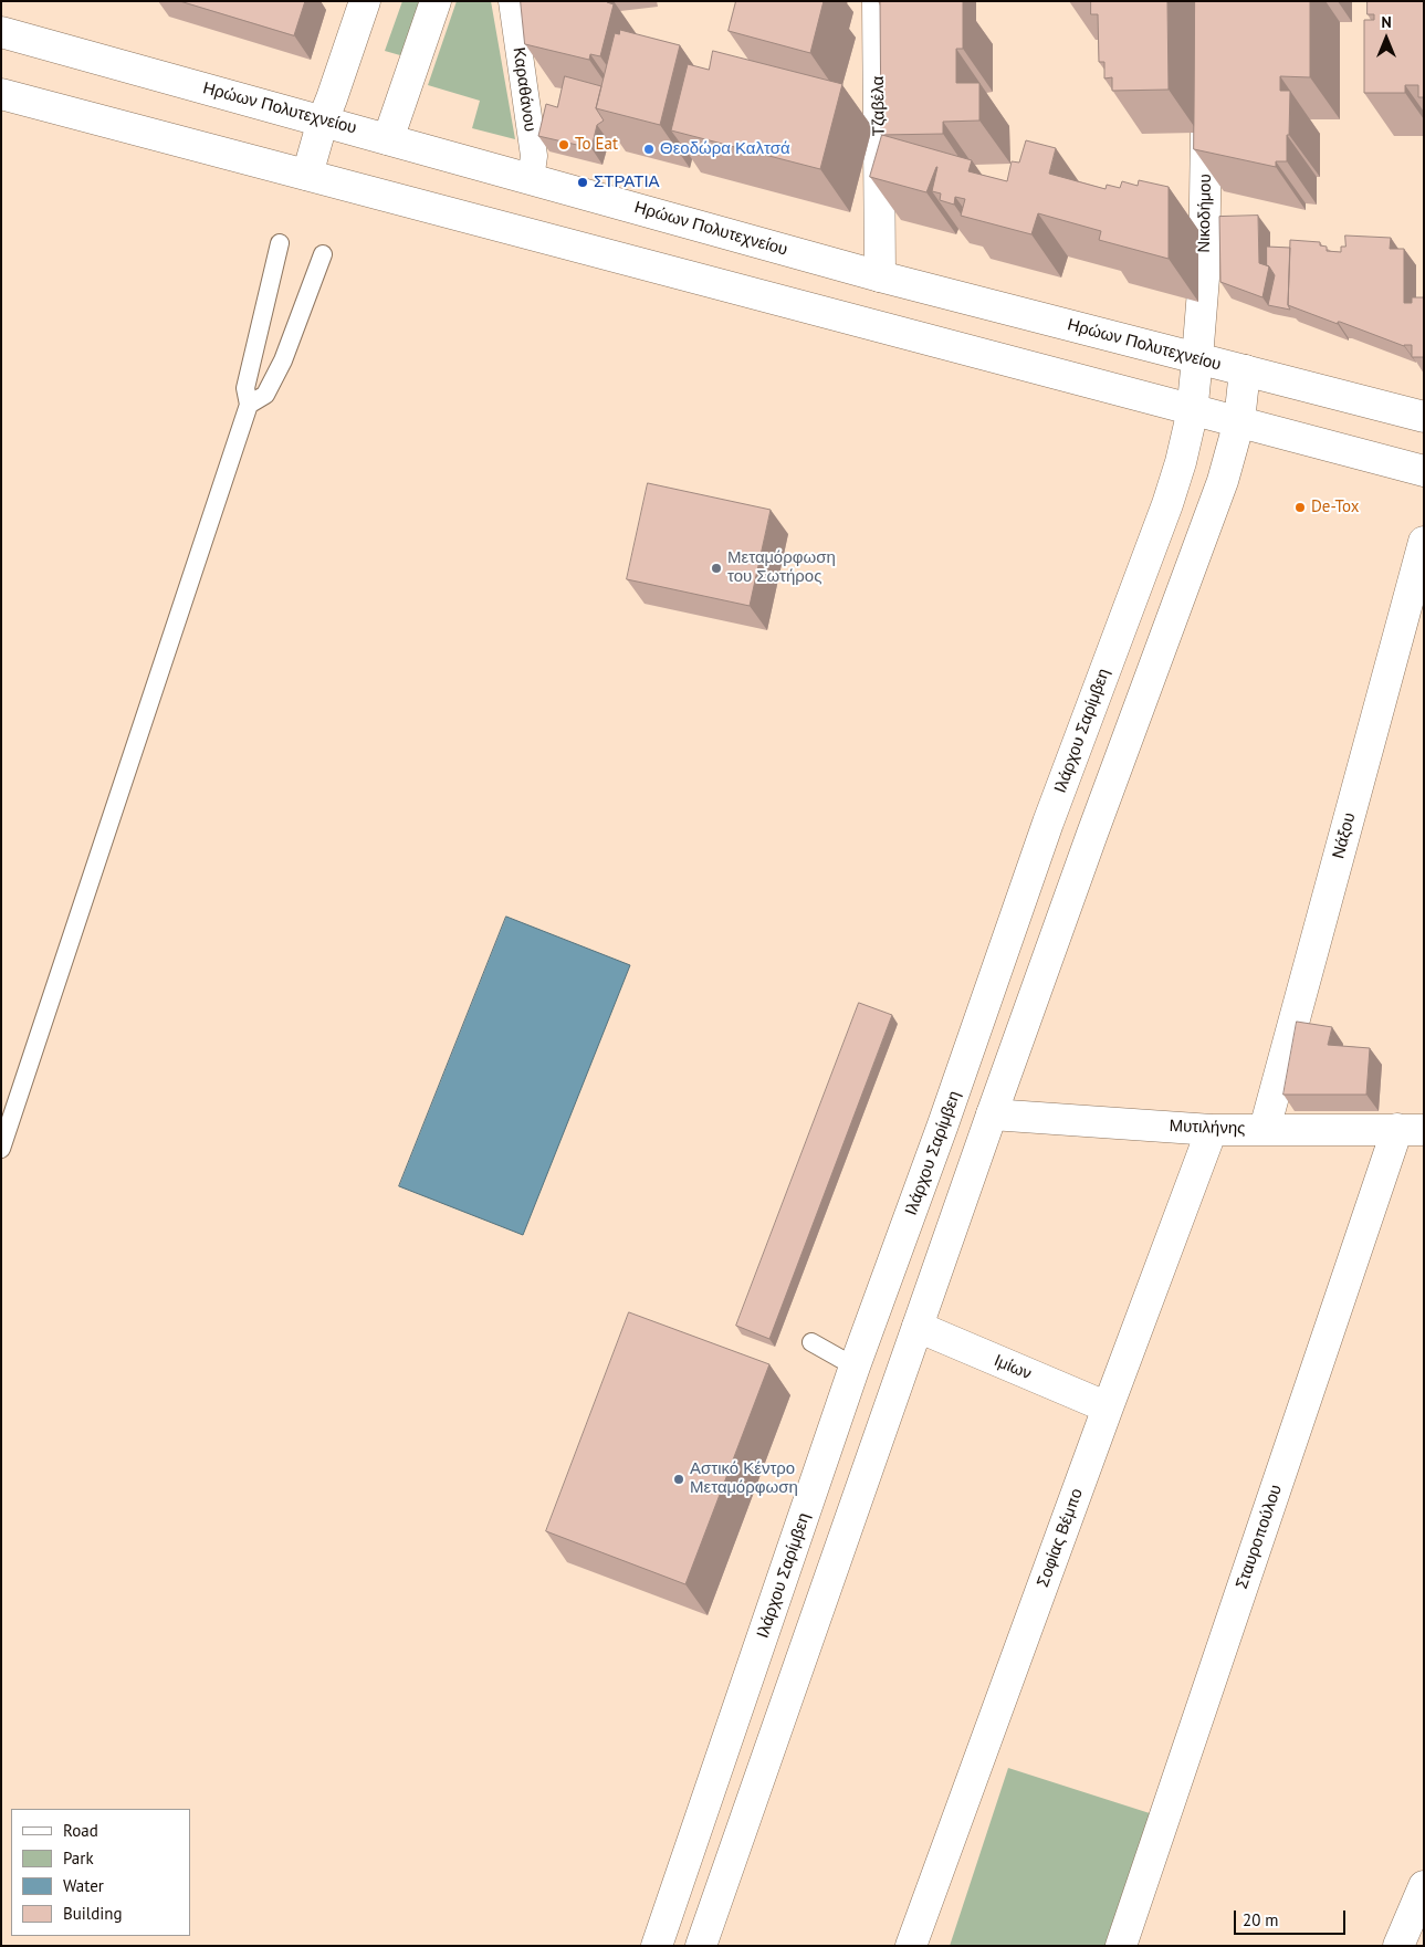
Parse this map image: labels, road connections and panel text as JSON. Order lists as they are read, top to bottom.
{
  "streets": {
    "main road": [
      "Τζαβέλα",
      "Ηρώων Πολυτεχνείου",
      "Νικοδήμου",
      "Ιλάρχου Σαρίμβεη",
      "Νάξου",
      "Μυτιλήνης",
      "Ιμίων",
      "Σταυροπούλου",
      "Σοφίας Βέμπο"
    ],
    "street": ["Καραθάνου"]
  },
  "crossings": [
    ["Καραθάνου", "Ηρώων Πολυτεχνείου"],
    ["Τζαβέλα", "Ηρώων Πολυτεχνείου"],
    ["Ηρώων Πολυτεχνείου", "Νικοδήμου"],
    ["Ηρώων Πολυτεχνείου", "Ιλάρχου Σαρίμβεη"],
    ["Νικοδήμου", "Ιλάρχου Σαρίμβεη"],
    ["Νάξου", "Μυτιλήνης"],
    ["Μυτιλήνης", "Σταυροπούλου"],
    ["Μυτιλήνης", "Σοφίας Βέμπο"],
    ["Ιμίων", "Σοφίας Βέμπο"]
  ],
  "places": [
    "To Eat",
    "Θεοδώρα Καλτσά",
    "ΣΤΡΑΤΙΑ",
    "De-Tox",
    "Μεταμόρφωση του Σωτήρος",
    "Αστικό Κέντρο Μεταμόρφωση"
  ],
  "legend": [
    "Road",
    "Park",
    "Water",
    "Building"
  ],
  "scale_bar": "20 m",
  "north": "top"
}
